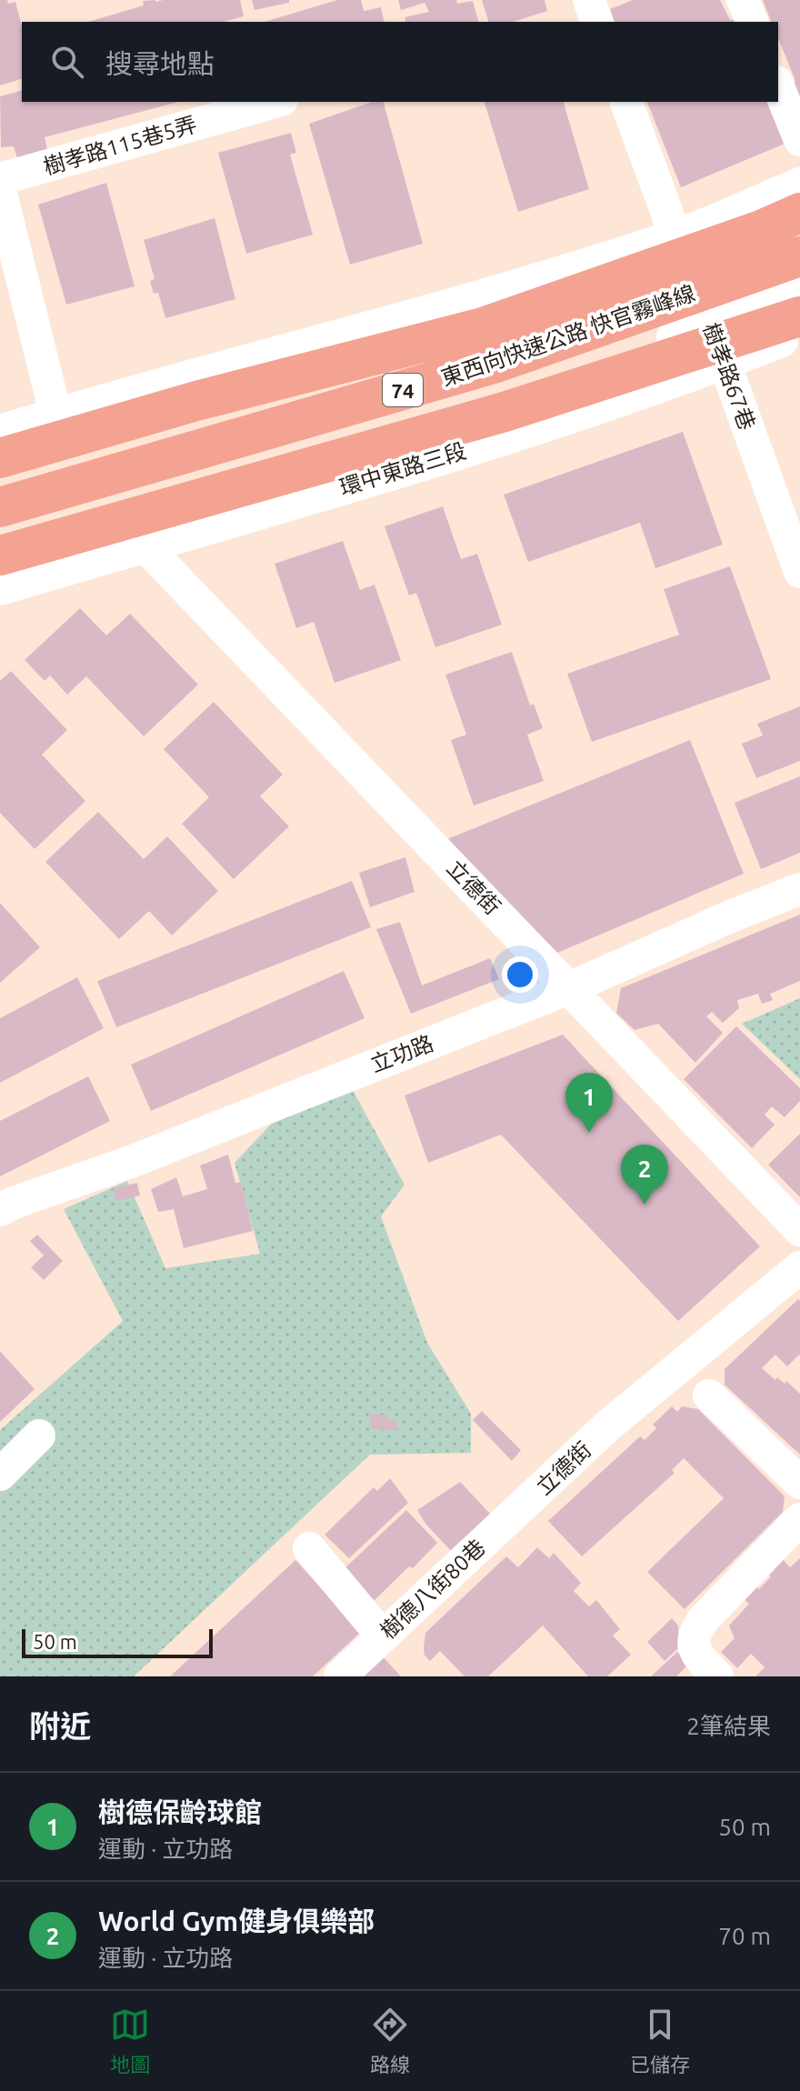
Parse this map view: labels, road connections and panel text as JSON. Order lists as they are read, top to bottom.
{
  "streets": {
    "highway": ["東西向快速公路 快官霧峰線", "74"],
    "street": [
      "樹孝路115巷5弄",
      "樹孝路67巷",
      "環中東路三段",
      "立德街",
      "立功路",
      "樹德八街80巷"
    ]
  },
  "crossings": [
    ["樹孝路67巷", "環中東路三段"],
    ["環中東路三段", "立德街"],
    ["立德街", "立功路"],
    ["立德街", "樹德八街80巷"]
  ],
  "scale_bar": "50 m",
  "page": {
    "search": "搜尋地點",
    "pins": ["1", "2"],
    "scale": "50 m",
    "heading": ["附近", "2筆結果"],
    "list": [
      {
        "mark": "1",
        "name": "樹德保齡球館",
        "note": "運動 · 立功路",
        "value": "50 m"
      },
      {
        "mark": "2",
        "name": "World Gym健身俱樂部",
        "note": "運動 · 立功路",
        "value": "70 m"
      }
    ],
    "nav": ["地圖", "路線", "已儲存"]
  }
}
